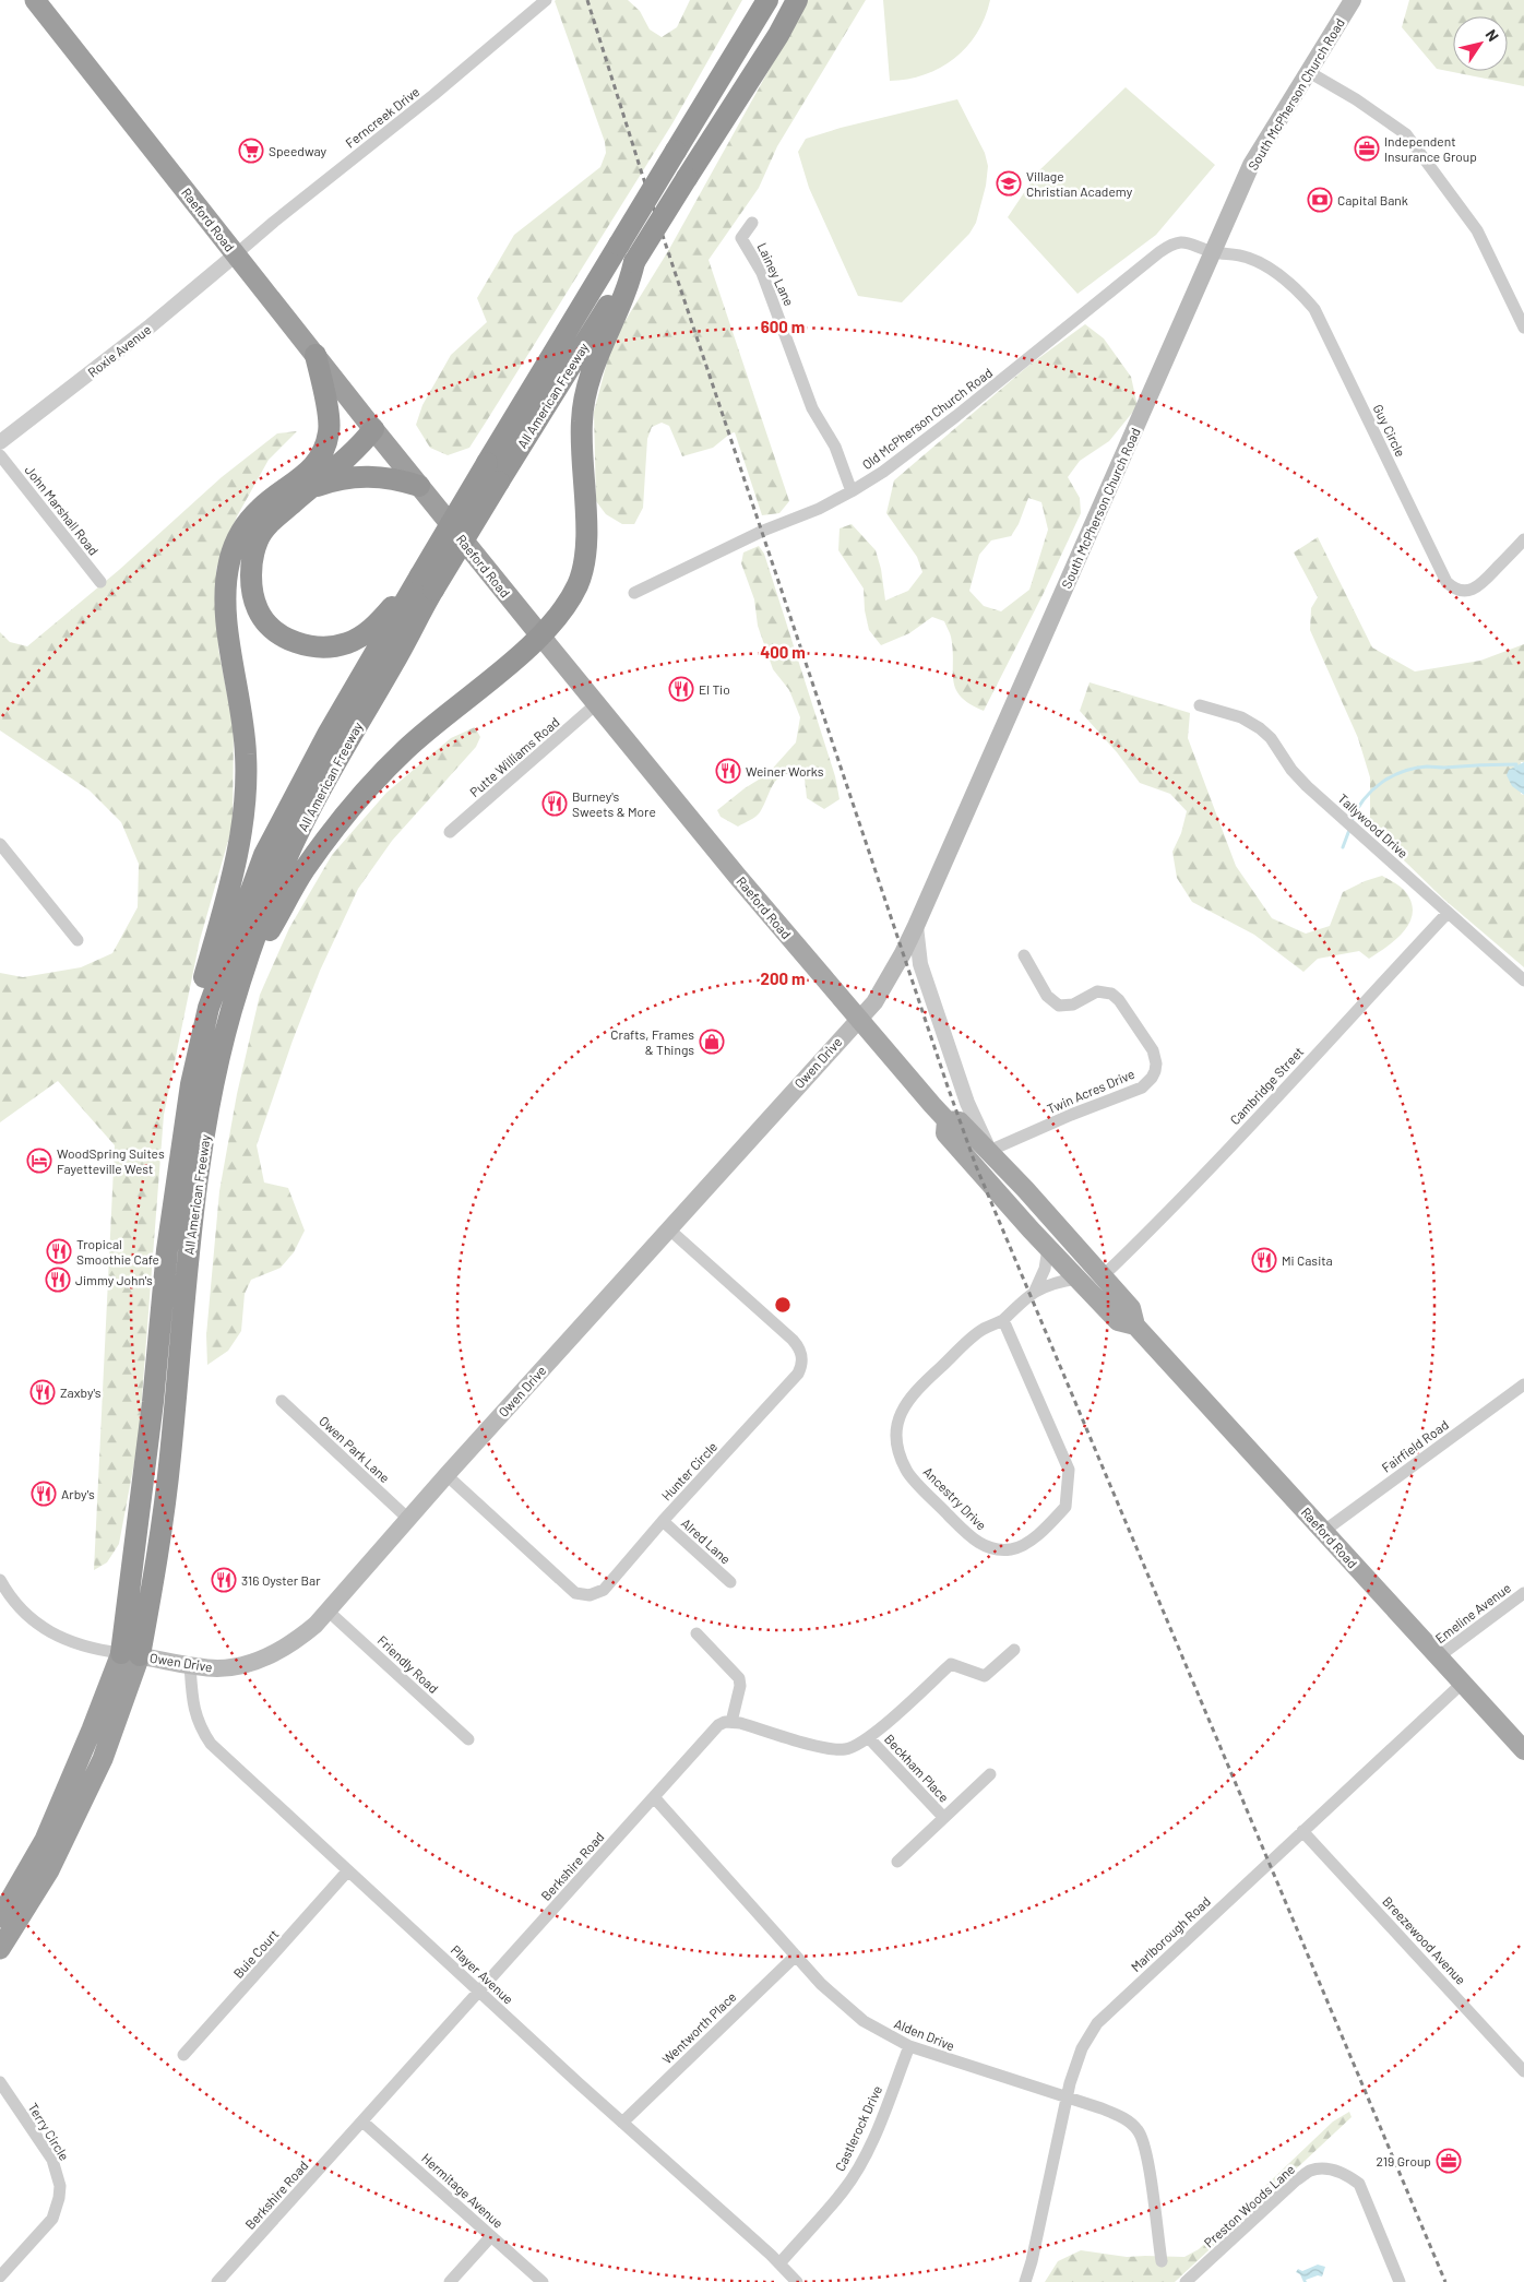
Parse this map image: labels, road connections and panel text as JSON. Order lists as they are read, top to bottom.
{
  "streets": {
    "highway": ["Raeford Road", "All American Freeway", "Owen Drive"],
    "main road": ["South McPherson Church Road"],
    "street": [
      "Ferncreek Drive",
      "Lainey Lane",
      "Roxie Avenue",
      "Old McPherson Church Road",
      "Guy Circle",
      "John Marshall Road",
      "Putte Williams Road",
      "Tallywood Drive",
      "Cambridge Street",
      "Twin Acres Drive",
      "Fairfield Road",
      "Owen Park Lane",
      "Hunter Circle",
      "Ancestry Drive",
      "Alred Lane",
      "Emeline Avenue",
      "Friendly Road",
      "Beckham Place",
      "Berkshire Road",
      "Marlborough Road",
      "Breezewood Avenue",
      "Buie Court",
      "Player Avenue",
      "Wentworth Place",
      "Alden Drive",
      "Castlerock Drive",
      "Terry Circle",
      "Hermitage Avenue",
      "Preston Woods Lane"
    ]
  },
  "crossings": [
    ["South McPherson Church Road", "Raeford Road"],
    ["South McPherson Church Road", "Old McPherson Church Road"],
    ["South McPherson Church Road", "Guy Circle"],
    ["South McPherson Church Road", "Owen Drive"],
    ["Ferncreek Drive", "Raeford Road"],
    ["Ferncreek Drive", "Roxie Avenue"],
    ["Raeford Road", "Roxie Avenue"],
    ["Raeford Road", "Putte Williams Road"],
    ["Raeford Road", "Owen Drive"],
    ["Raeford Road", "Cambridge Street"],
    ["Raeford Road", "Twin Acres Drive"],
    ["Raeford Road", "Fairfield Road"],
    ["Raeford Road", "Ancestry Drive"],
    ["Raeford Road", "Emeline Avenue"],
    ["Raeford Road", "Marlborough Road"],
    ["Lainey Lane", "Old McPherson Church Road"],
    ["All American Freeway", "Owen Drive"],
    ["Old McPherson Church Road", "Guy Circle"],
    ["Tallywood Drive", "Cambridge Street"],
    ["Owen Drive", "Owen Park Lane"],
    ["Owen Drive", "Hunter Circle"],
    ["Owen Drive", "Friendly Road"],
    ["Owen Drive", "Player Avenue"],
    ["Hunter Circle", "Alred Lane"],
    ["Berkshire Road", "Player Avenue"],
    ["Berkshire Road", "Alden Drive"],
    ["Berkshire Road", "Hermitage Avenue"],
    ["Marlborough Road", "Breezewood Avenue"],
    ["Marlborough Road", "Alden Drive"],
    ["Buie Court", "Player Avenue"],
    ["Player Avenue", "Wentworth Place"],
    ["Player Avenue", "Castlerock Drive"],
    ["Wentworth Place", "Alden Drive"],
    ["Alden Drive", "Castlerock Drive"]
  ],
  "places": {
    "office": ["Independent Insurance Group", "219 Group"],
    "supermarket": ["Speedway"],
    "school or university": ["Village Christian Academy"],
    "bank": ["Capital Bank"],
    "restaurant": [
      "El Tio",
      "Weiner Works",
      "Burney's Sweets & More",
      "Tropical Smoothie Cafe",
      "Mi Casita",
      "Jimmy John's",
      "Zaxby's",
      "Arby's",
      "316 Oyster Bar"
    ],
    "shop": ["Crafts, Frames & Things"],
    "hotel": ["WoodSpring Suites Fayetteville West"]
  },
  "north": "top right",
  "rings": ["600 m", "400 m", "200 m"]
}
